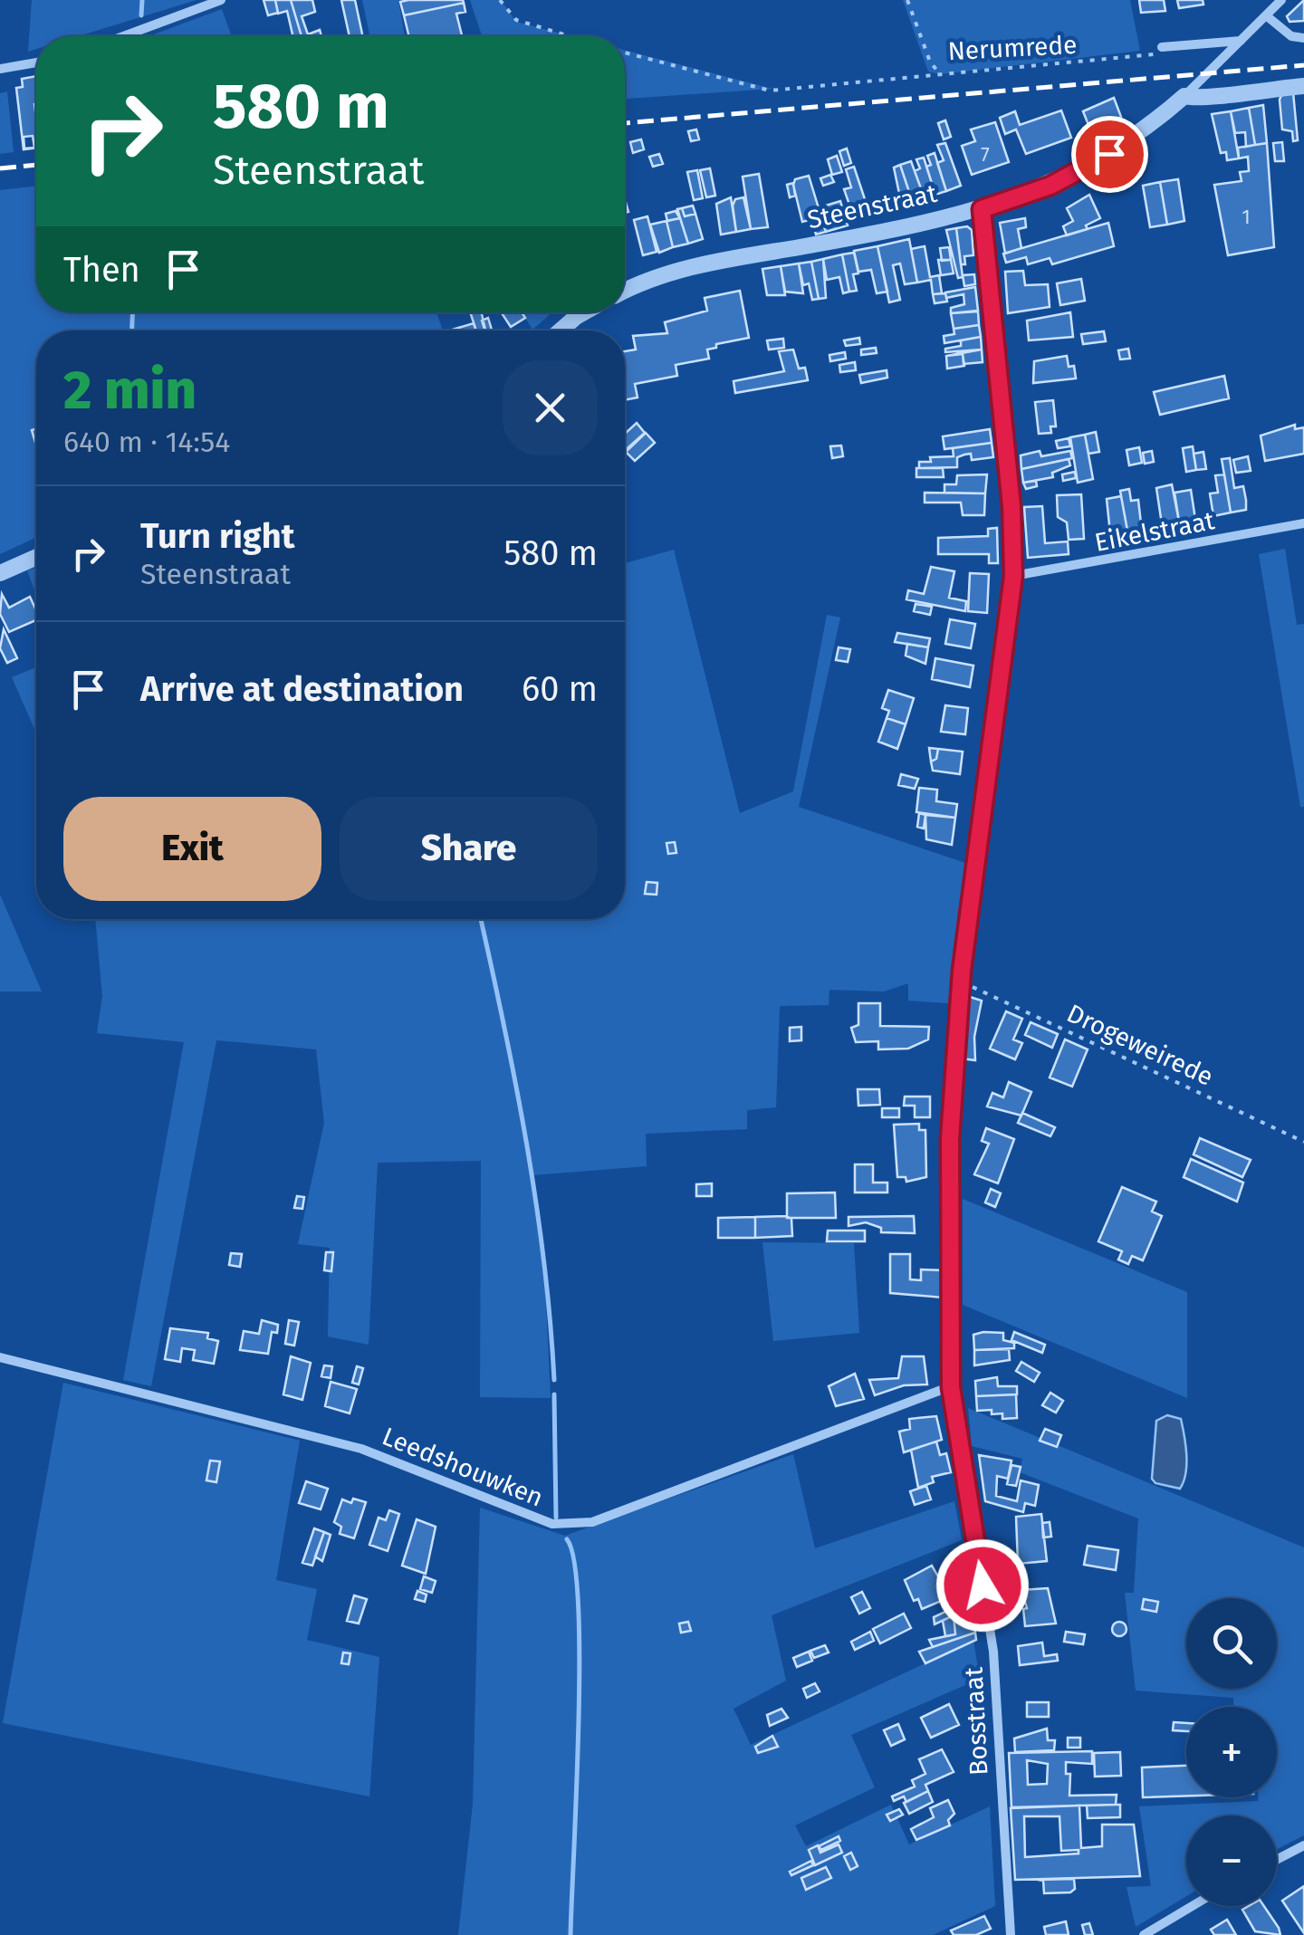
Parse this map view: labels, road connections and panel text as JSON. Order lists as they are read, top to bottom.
{
  "streets": {
    "street": [
      "Steenstraat",
      "Eikelstraat",
      "Leedshouwken",
      "Bosstraat"
    ],
    "path": ["Nerumrede", "Drogeweirede"]
  },
  "crossings": [
    ["Steenstraat", "Bosstraat"],
    ["Eikelstraat", "Bosstraat"],
    ["Drogeweirede", "Bosstraat"],
    ["Leedshouwken", "Bosstraat"]
  ],
  "house_numbers": ["7", "1"],
  "page": {
    "turn": ["580 m", "Steenstraat"],
    "then": "Then",
    "heading": ["2 min", "640 m · 14:54"],
    "list": [
      {
        "name": "Turn right",
        "note": "Steenstraat",
        "value": "580 m"
      },
      {
        "name": "Arrive at destination",
        "value": "60 m"
      }
    ],
    "buttons": ["Exit", "Share"],
    "map_buttons": ["+", "−"]
  }
}
